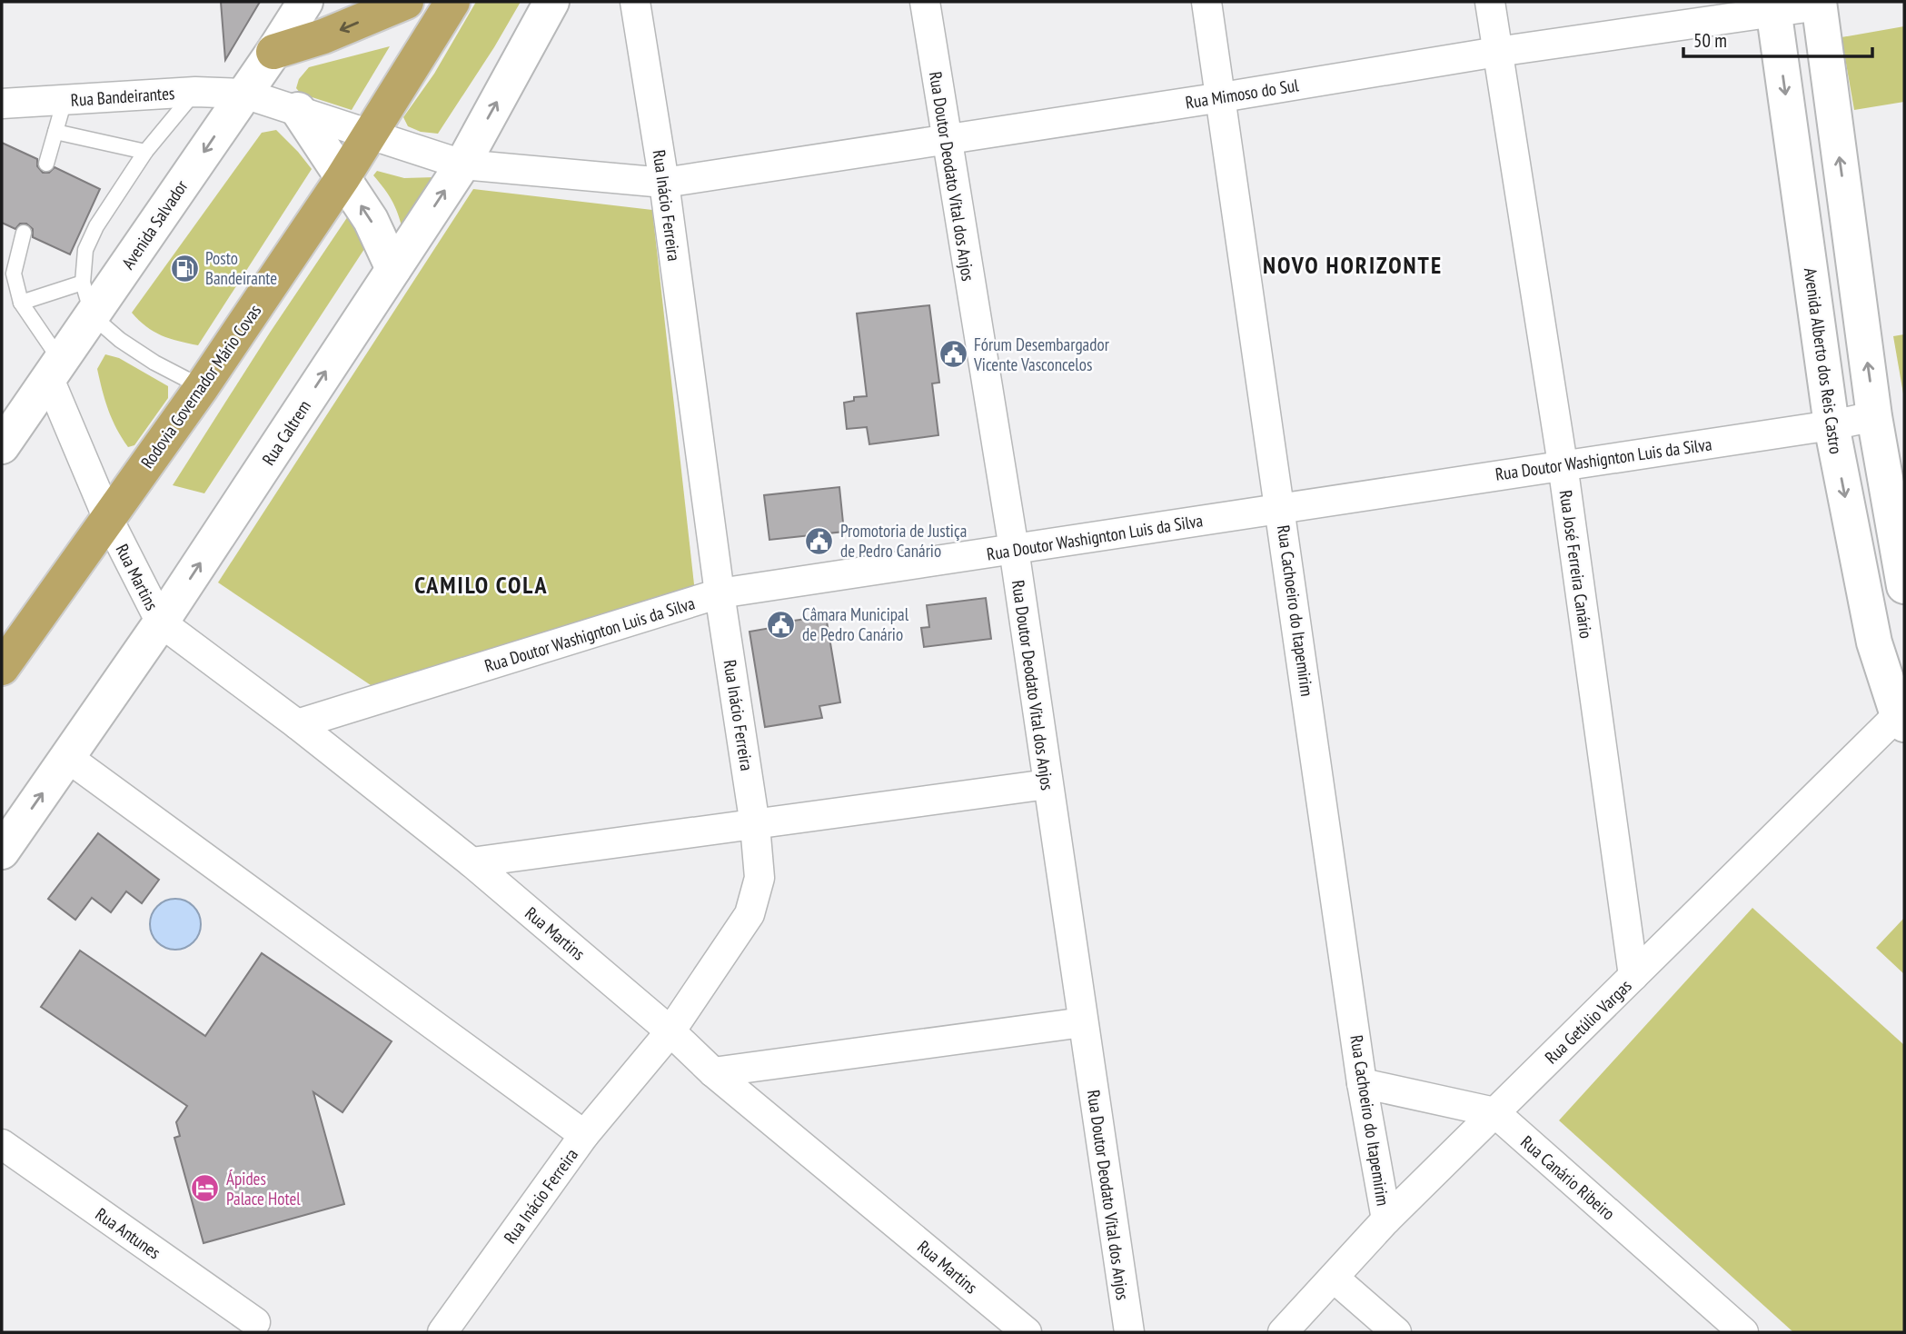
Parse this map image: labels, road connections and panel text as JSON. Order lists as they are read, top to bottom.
{
  "streets": {
    "highway": ["Rodovia Governador Mário Covas"],
    "street": [
      "Rua Mimoso do Sul",
      "Rua Bandeirantes",
      "Rua Doutor Deodato Vital dos Anjos",
      "Rua Inácio Ferreira",
      "Avenida Salvador",
      "Avenida Alberto dos Reis Castro",
      "Rua Caltrem",
      "Rua Doutor Washignton Luis da Silva",
      "Rua José Ferreira Canário",
      "Rua Martins",
      "Rua Cachoeiro do Itapemirim",
      "Rua Getúlio Vargas",
      "Rua Canário Ribeiro",
      "Rua Antunes"
    ]
  },
  "crossings": [
    ["Rua Mimoso do Sul", "Rua Bandeirantes"],
    ["Rua Mimoso do Sul", "Rua Doutor Deodato Vital dos Anjos"],
    ["Rua Mimoso do Sul", "Rua Inácio Ferreira"],
    ["Rua Mimoso do Sul", "Avenida Alberto dos Reis Castro"],
    ["Rua Mimoso do Sul", "Rua Caltrem"],
    ["Rua Mimoso do Sul", "Rua José Ferreira Canário"],
    ["Rua Mimoso do Sul", "Rua Cachoeiro do Itapemirim"],
    ["Rua Bandeirantes", "Avenida Salvador"],
    ["Rua Bandeirantes", "Rodovia Governador Mário Covas"],
    ["Rua Bandeirantes", "Rua Caltrem"],
    ["Rua Doutor Deodato Vital dos Anjos", "Rua Doutor Washignton Luis da Silva"],
    ["Rua Inácio Ferreira", "Rua Doutor Washignton Luis da Silva"],
    ["Rua Inácio Ferreira", "Rua Martins"],
    ["Avenida Salvador", "Rua Martins"],
    ["Avenida Alberto dos Reis Castro", "Rua Doutor Washignton Luis da Silva"],
    ["Avenida Alberto dos Reis Castro", "Rua Getúlio Vargas"],
    ["Rodovia Governador Mário Covas", "Rua Martins"],
    ["Rua Caltrem", "Rua Martins"],
    ["Rua Doutor Washignton Luis da Silva", "Rua José Ferreira Canário"],
    ["Rua Doutor Washignton Luis da Silva", "Rua Martins"],
    ["Rua Doutor Washignton Luis da Silva", "Rua Cachoeiro do Itapemirim"],
    ["Rua José Ferreira Canário", "Rua Getúlio Vargas"],
    ["Rua Cachoeiro do Itapemirim", "Rua Getúlio Vargas"],
    ["Rua Cachoeiro do Itapemirim", "Rua Canário Ribeiro"],
    ["Rua Getúlio Vargas", "Rua Canário Ribeiro"]
  ],
  "one_way": ["Avenida Salvador", "Rua Caltrem"],
  "districts": ["NOVO HORIZONTE", "CAMILO COLA"],
  "places": {
    "fuel station": ["Posto Bandeirante"],
    "public building": ["Fórum Desembargador Vicente Vasconcelos", "Promotoria de Justiça de Pedro Canário", "Câmara Municipal de Pedro Canário"],
    "hotel": ["Ápides Palace Hotel"]
  },
  "scale_bar": "50 m"
}
